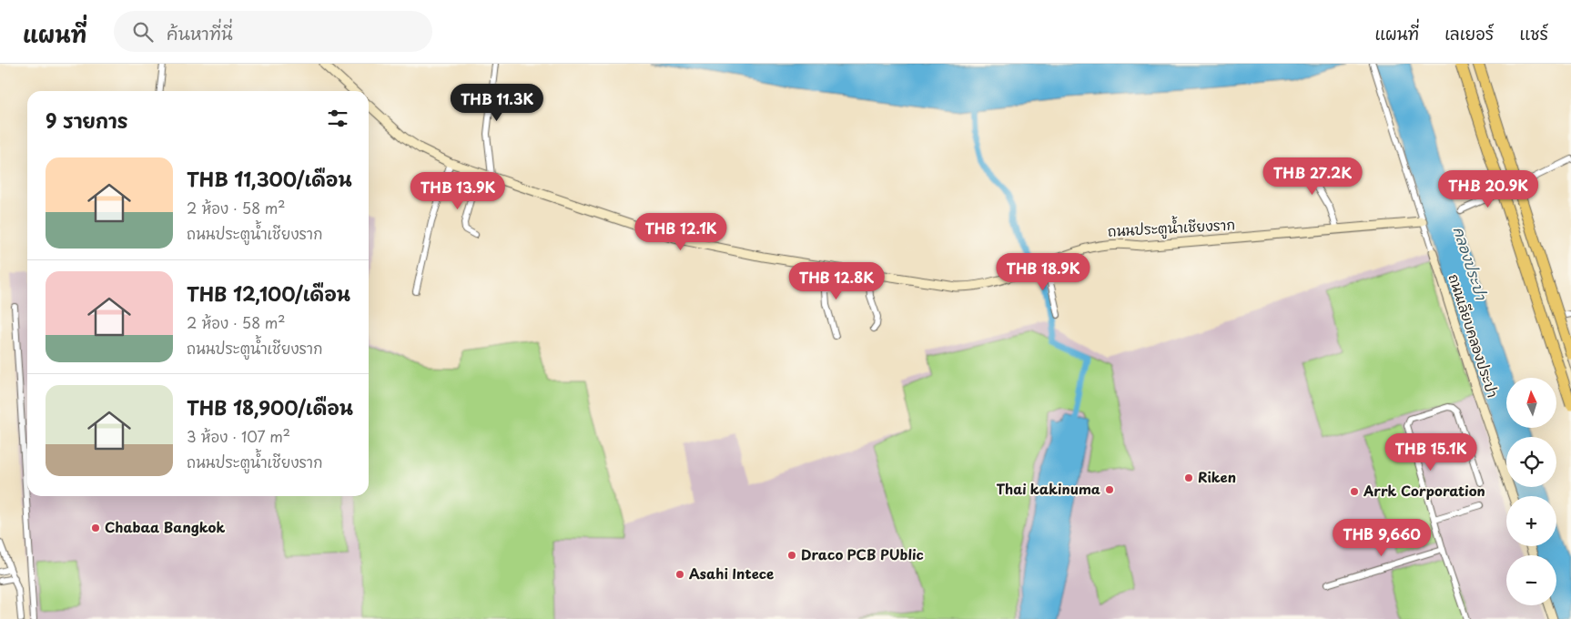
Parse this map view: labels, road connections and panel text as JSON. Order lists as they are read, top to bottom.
{
  "streets": {
    "street": ["ถนนประตูน้ำเชียงราก", "ถนนเลียบคลองประปา"]
  },
  "water": ["คลองประปา"],
  "places": [
    "Riken",
    "Thai kakinuma",
    "Arrk Corporation",
    "Chabaa Bangkok",
    "Draco PCB PUblic",
    "Asahi Intece"
  ],
  "north": "top",
  "page": {
    "header": "แผนที่",
    "search": "ค้นหาที่นี่",
    "nav": ["แผนที่", "เลเยอร์", "แชร์"],
    "price": [
      "THB 11.3K",
      "THB 27.2K",
      "THB 20.9K",
      "THB 13.9K",
      "THB 12.1K",
      "THB 18.9K",
      "THB 12.8K",
      "THB 15.1K",
      "THB 9,660"
    ],
    "heading": "9 รายการ",
    "list": [
      {
        "name": "THB 11,300/เดือน",
        "note": "2 ห้อง · 58 m² · ถนนประตูน้ำเชียงราก"
      },
      {
        "name": "THB 12,100/เดือน",
        "note": "2 ห้อง · 58 m² · ถนนประตูน้ำเชียงราก"
      },
      {
        "name": "THB 18,900/เดือน",
        "note": "3 ห้อง · 107 m² · ถนนประตูน้ำเชียงราก"
      }
    ],
    "map_buttons": ["+", "−"]
  }
}
